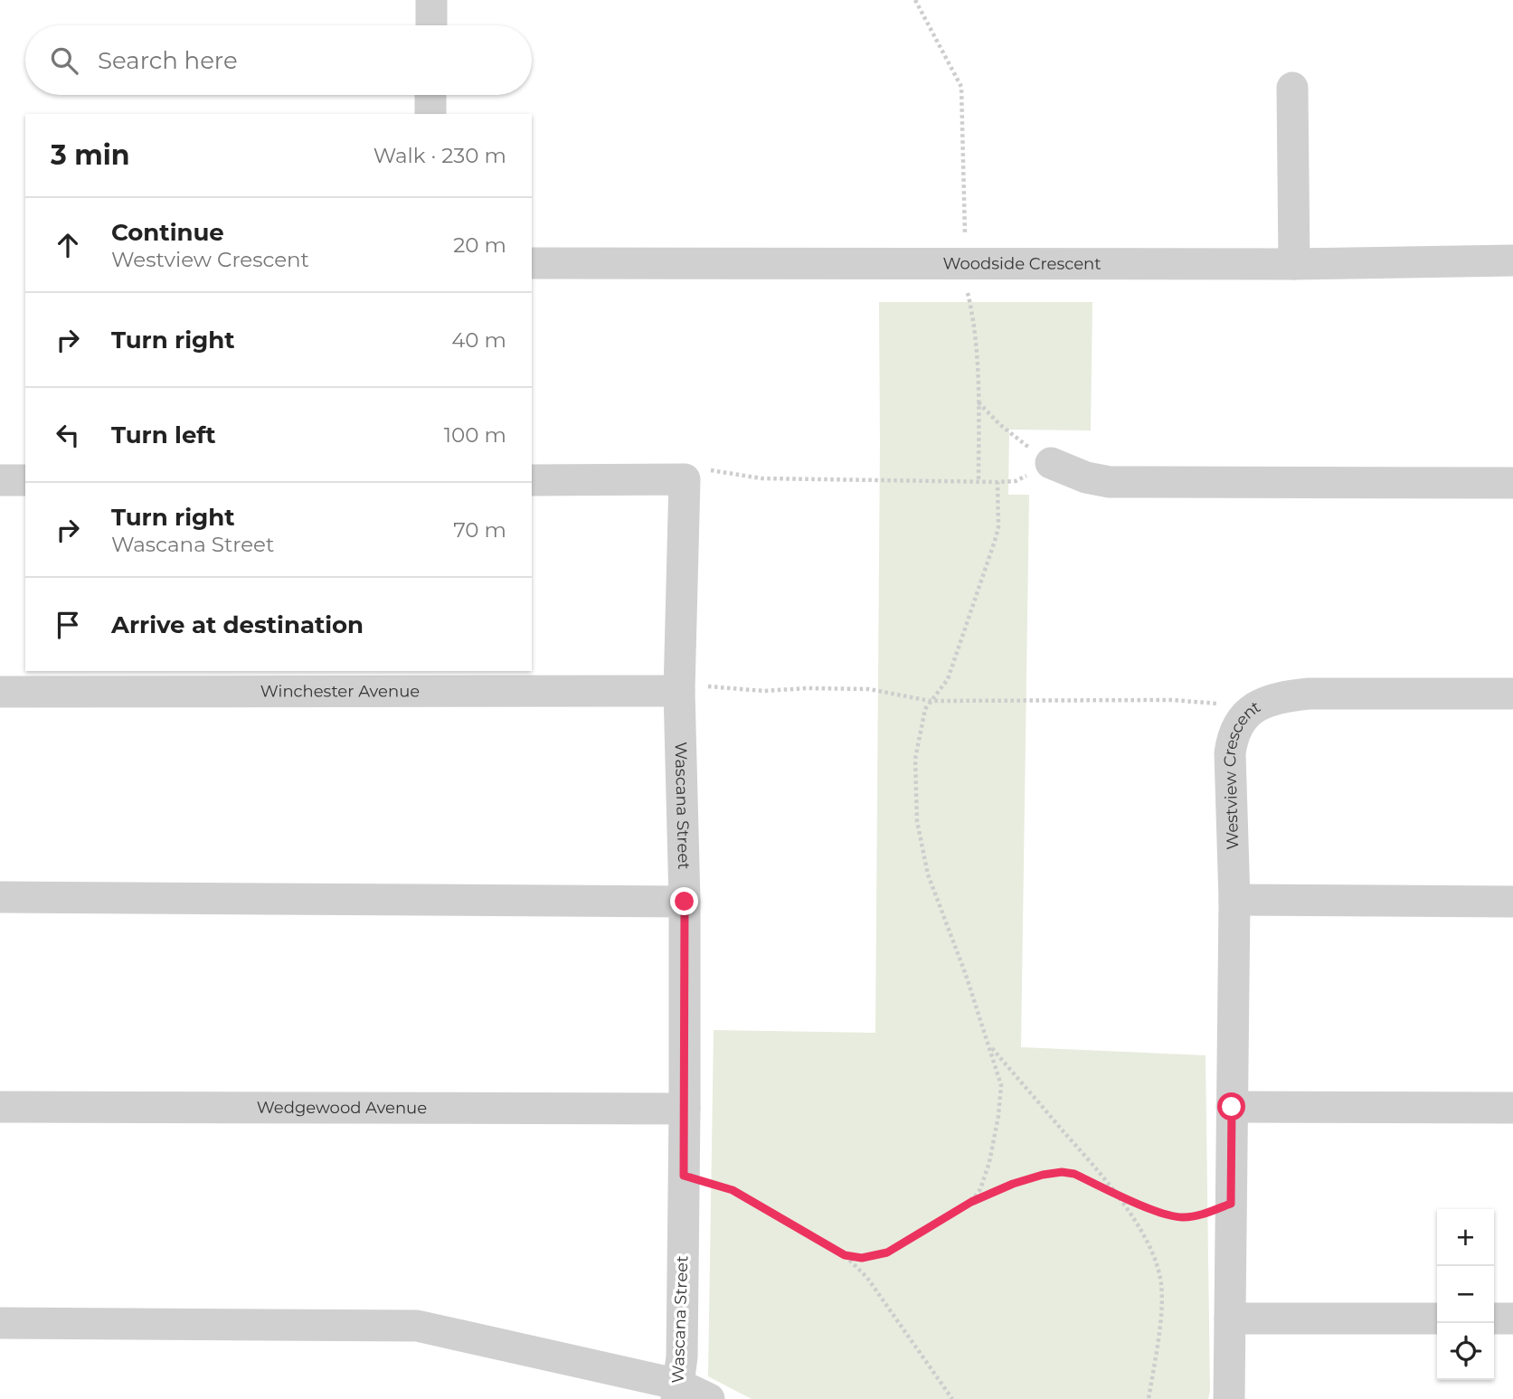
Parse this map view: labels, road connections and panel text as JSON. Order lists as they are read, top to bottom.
{
  "streets": {
    "street": [
      "Woodside Crescent",
      "Winchester Avenue",
      "Westview Crescent",
      "Wascana Street",
      "Wedgewood Avenue"
    ]
  },
  "crossings": [
    ["Winchester Avenue", "Wascana Street"],
    ["Wascana Street", "Wedgewood Avenue"]
  ],
  "page": {
    "search": "Search here",
    "heading": ["3 min", "Walk · 230 m"],
    "list": [
      ["Continue", "Westview Crescent", "20 m"],
      ["Turn right", "40 m"],
      ["Turn left", "100 m"],
      ["Turn right", "Wascana Street", "70 m"],
      "Arrive at destination"
    ],
    "map_buttons": ["+", "−"]
  }
}
